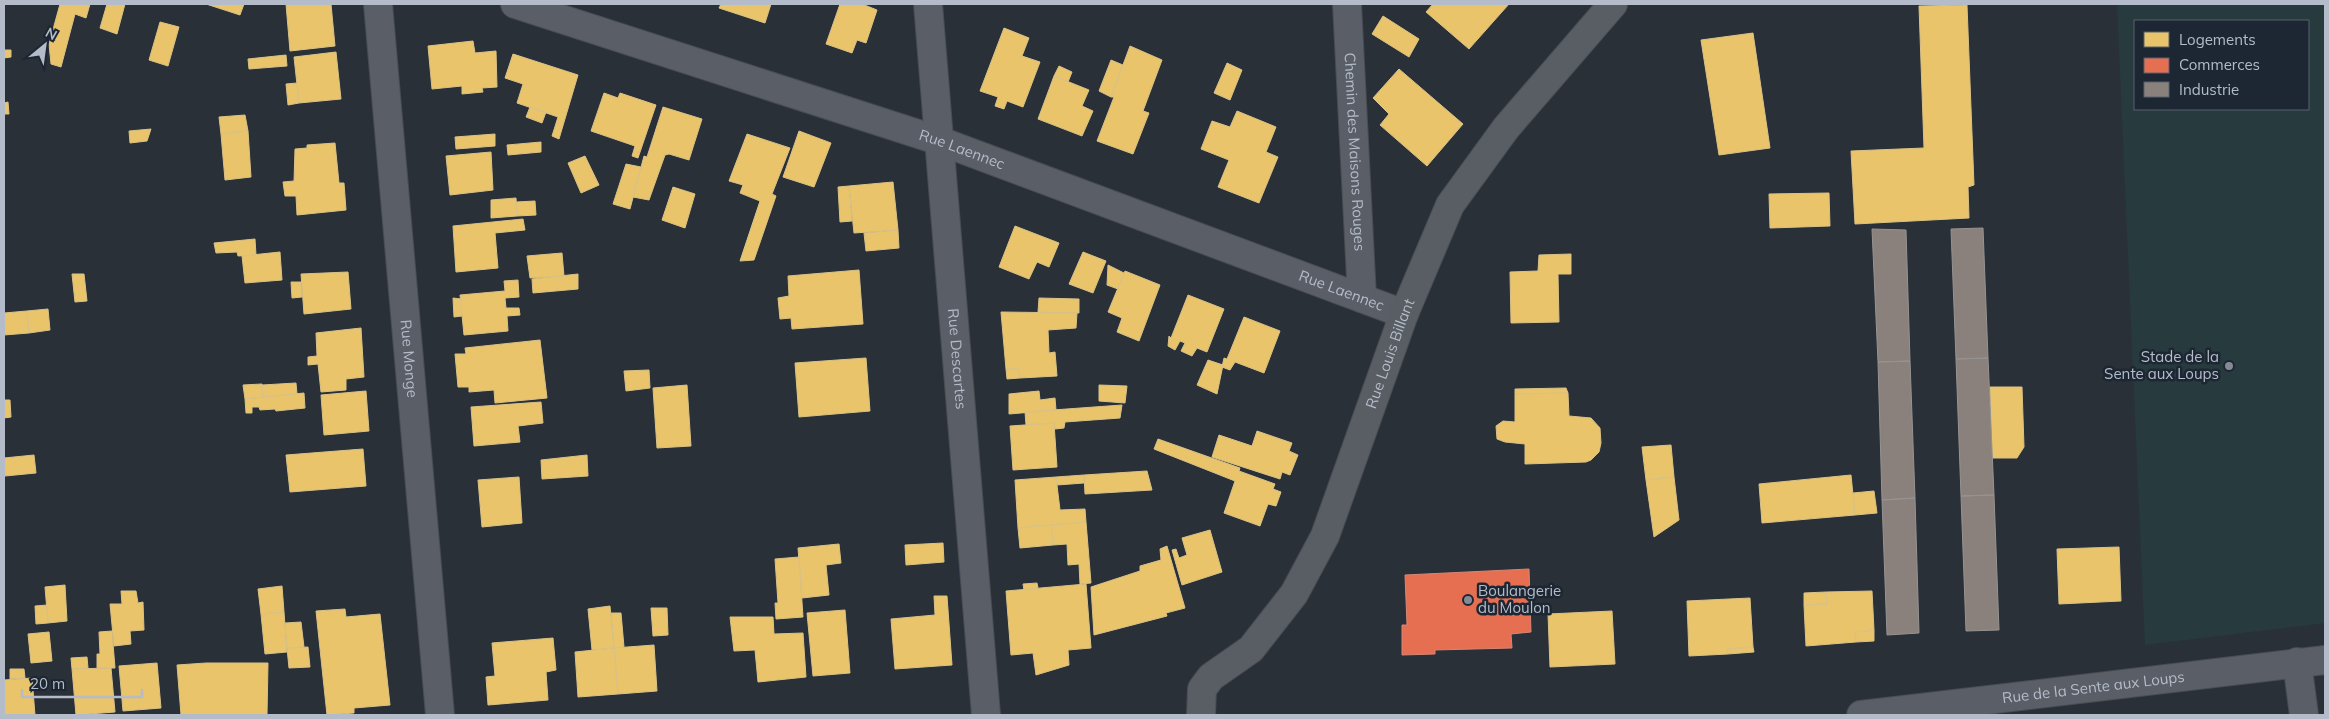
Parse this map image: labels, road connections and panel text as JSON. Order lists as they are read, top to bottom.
{
  "streets": {
    "street": [
      "Rue Laennec",
      "Chemin des Maisons Rouges",
      "Rue Louis Billant",
      "Rue Descartes",
      "Rue Monge",
      "Rue de la Sente aux Loups"
    ]
  },
  "crossings": [
    ["Rue Laennec", "Chemin des Maisons Rouges"],
    ["Rue Laennec", "Rue Louis Billant"],
    ["Rue Laennec", "Rue Descartes"]
  ],
  "places": ["Stade de la Sente aux Loups", "Boulangerie du Moulon"],
  "legend": ["Logements", "Commerces", "Industrie"],
  "scale_bar": "20 m",
  "north": "top right"
}
